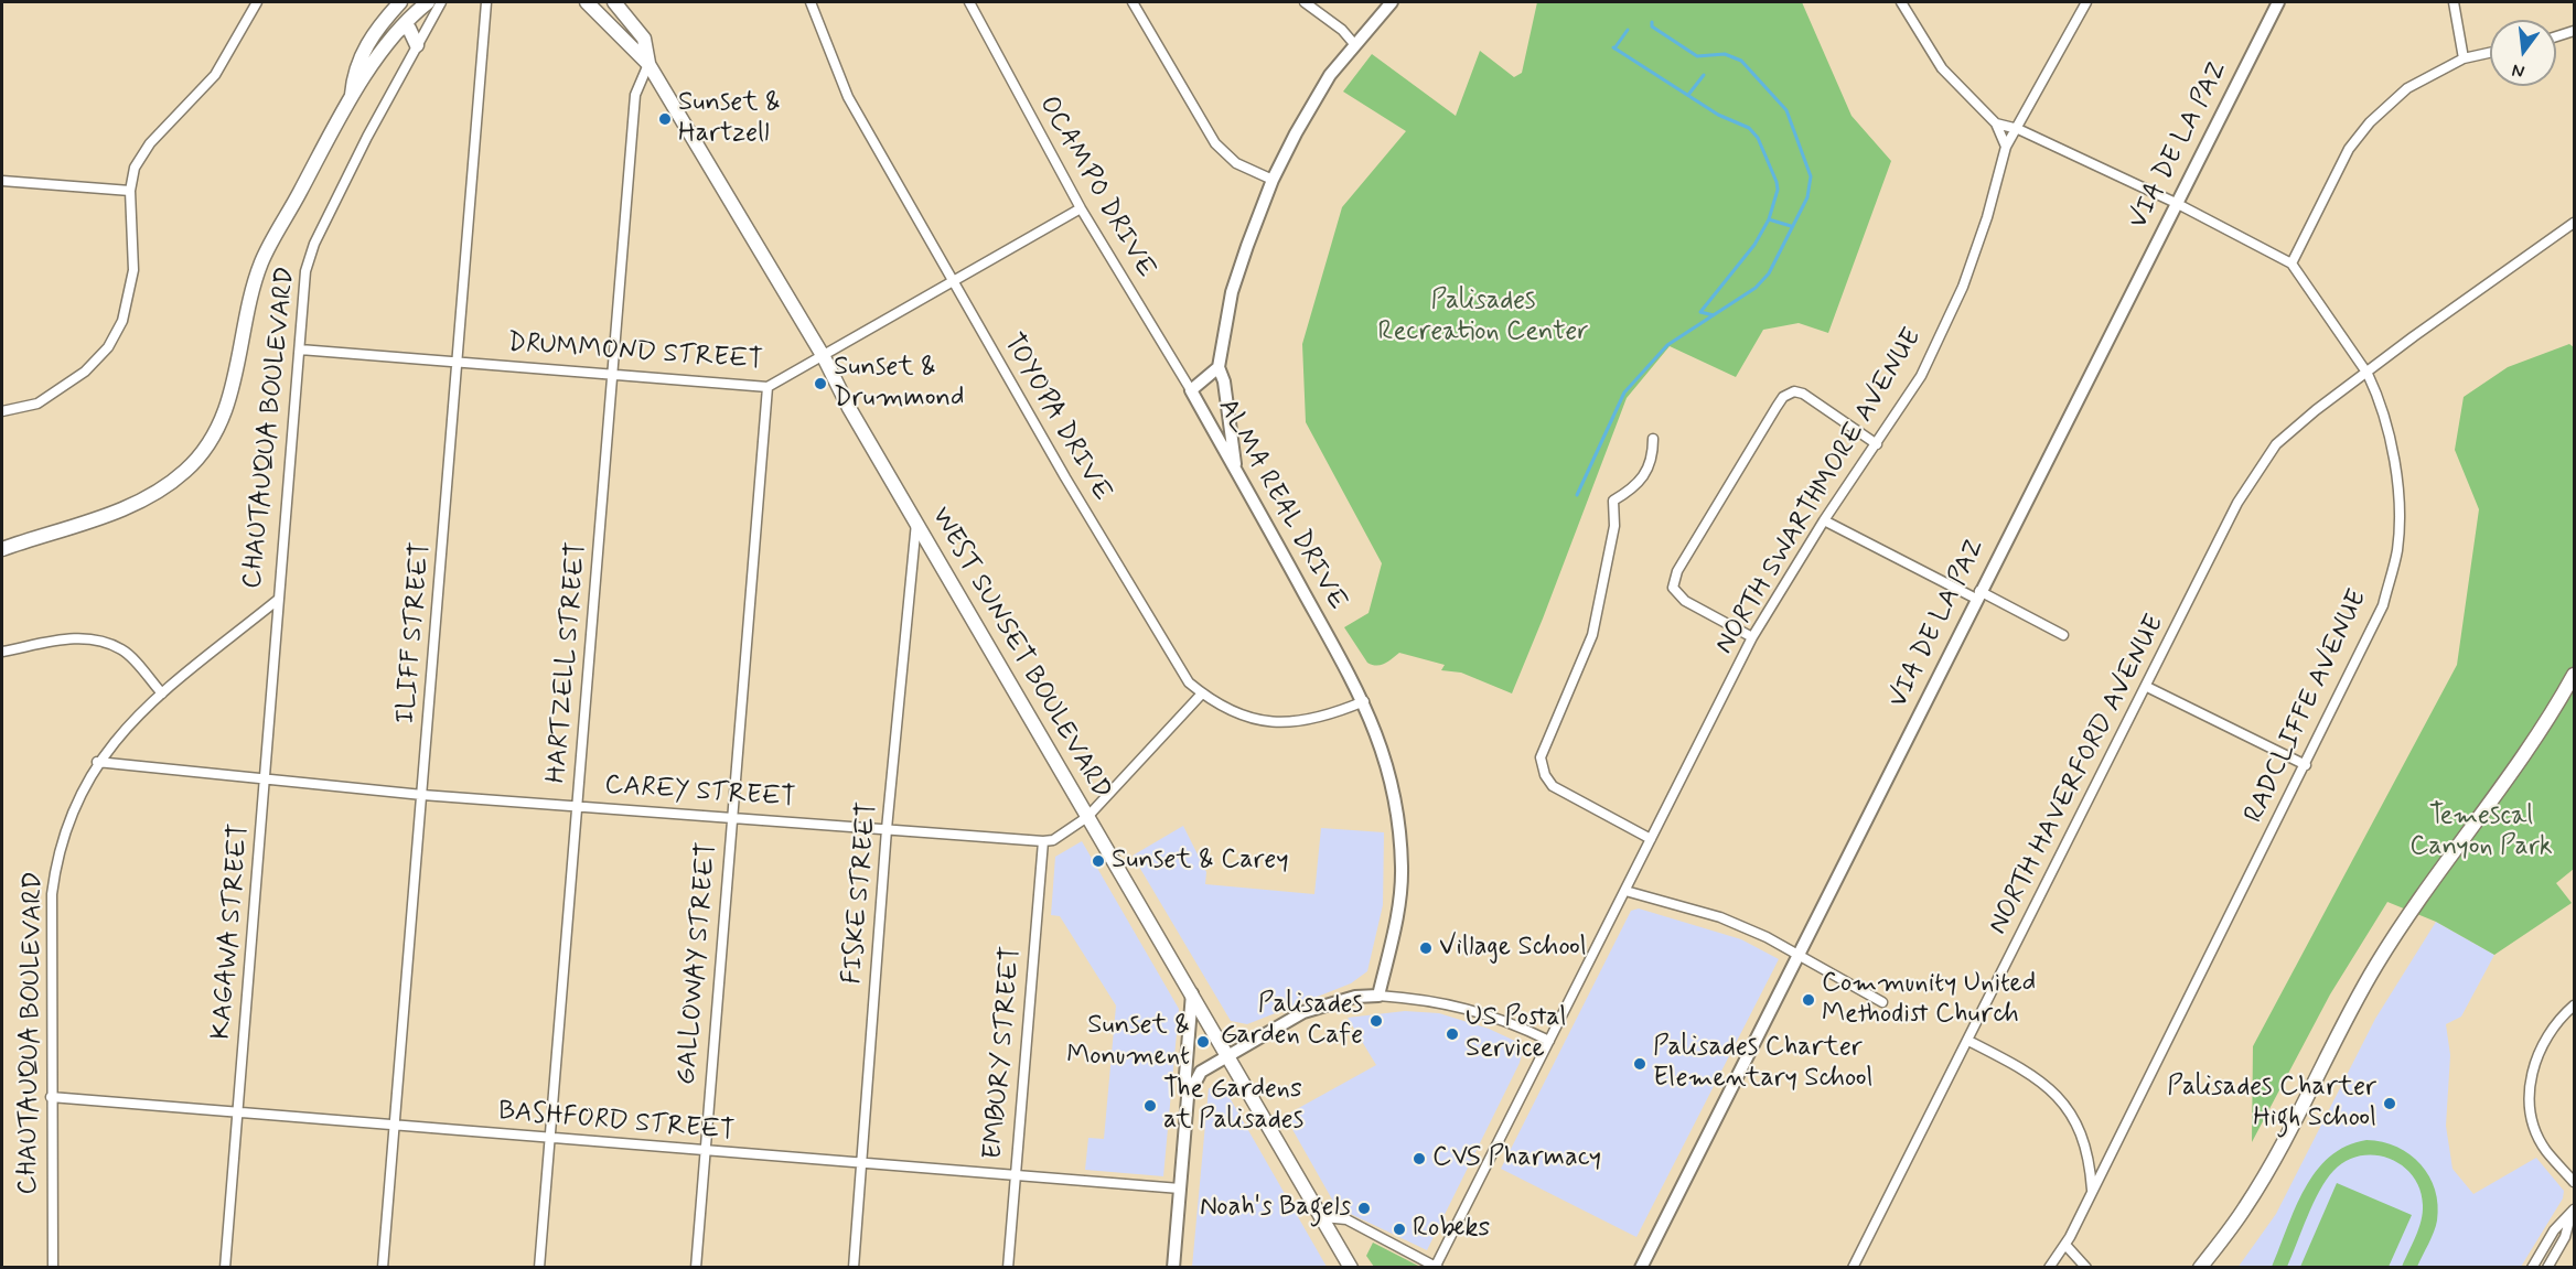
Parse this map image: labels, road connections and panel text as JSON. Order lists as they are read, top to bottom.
{
  "streets": {
    "main road": ["WEST SUNSET BOULEVARD"],
    "street": [
      "VIA DE LA PAZ",
      "OCAMPO DRIVE",
      "DRUMMOND STREET",
      "TOYOPA DRIVE",
      "CHAUTAUQUA BOULEVARD",
      "NORTH SWARTHMORE AVENUE",
      "ALMA REAL DRIVE",
      "ILIFF STREET",
      "HARTZELL STREET",
      "RADCLIFFE AVENUE",
      "NORTH HAVERFORD AVENUE",
      "CAREY STREET",
      "FISKE STREET",
      "KAGAWA STREET",
      "GALLOWAY STREET",
      "EMBURY STREET",
      "BASHFORD STREET"
    ]
  },
  "crossings": [
    ["OCAMPO DRIVE", "DRUMMOND STREET"],
    ["OCAMPO DRIVE", "ALMA REAL DRIVE"],
    ["DRUMMOND STREET", "TOYOPA DRIVE"],
    ["DRUMMOND STREET", "CHAUTAUQUA BOULEVARD"],
    ["DRUMMOND STREET", "ILIFF STREET"],
    ["DRUMMOND STREET", "WEST SUNSET BOULEVARD"],
    ["DRUMMOND STREET", "HARTZELL STREET"],
    ["DRUMMOND STREET", "GALLOWAY STREET"],
    ["TOYOPA DRIVE", "ALMA REAL DRIVE"],
    ["CHAUTAUQUA BOULEVARD", "CAREY STREET"],
    ["CHAUTAUQUA BOULEVARD", "KAGAWA STREET"],
    ["CHAUTAUQUA BOULEVARD", "BASHFORD STREET"],
    ["ILIFF STREET", "CAREY STREET"],
    ["ILIFF STREET", "BASHFORD STREET"],
    ["WEST SUNSET BOULEVARD", "HARTZELL STREET"],
    ["WEST SUNSET BOULEVARD", "FISKE STREET"],
    ["HARTZELL STREET", "CAREY STREET"],
    ["HARTZELL STREET", "BASHFORD STREET"],
    ["RADCLIFFE AVENUE", "NORTH HAVERFORD AVENUE"],
    ["CAREY STREET", "FISKE STREET"],
    ["CAREY STREET", "KAGAWA STREET"],
    ["CAREY STREET", "GALLOWAY STREET"],
    ["CAREY STREET", "EMBURY STREET"],
    ["FISKE STREET", "BASHFORD STREET"],
    ["KAGAWA STREET", "BASHFORD STREET"],
    ["GALLOWAY STREET", "BASHFORD STREET"],
    ["EMBURY STREET", "BASHFORD STREET"]
  ],
  "parks": ["Palisades Recreation Center", "Temescal Canyon Park"],
  "places": [
    "Sunset & Hartzell",
    "Sunset & Drummond",
    "Sunset & Carey",
    "Village School",
    "Community United Methodist Church",
    "Palisades Garden Cafe",
    "US Postal Service",
    "Sunset & Monument",
    "Palisades Charter Elementary School",
    "Palisades Charter High School",
    "The Gardens at Palisades",
    "CVS Pharmacy",
    "Noah's Bagels",
    "Robeks"
  ],
  "north": "bottom"
}
